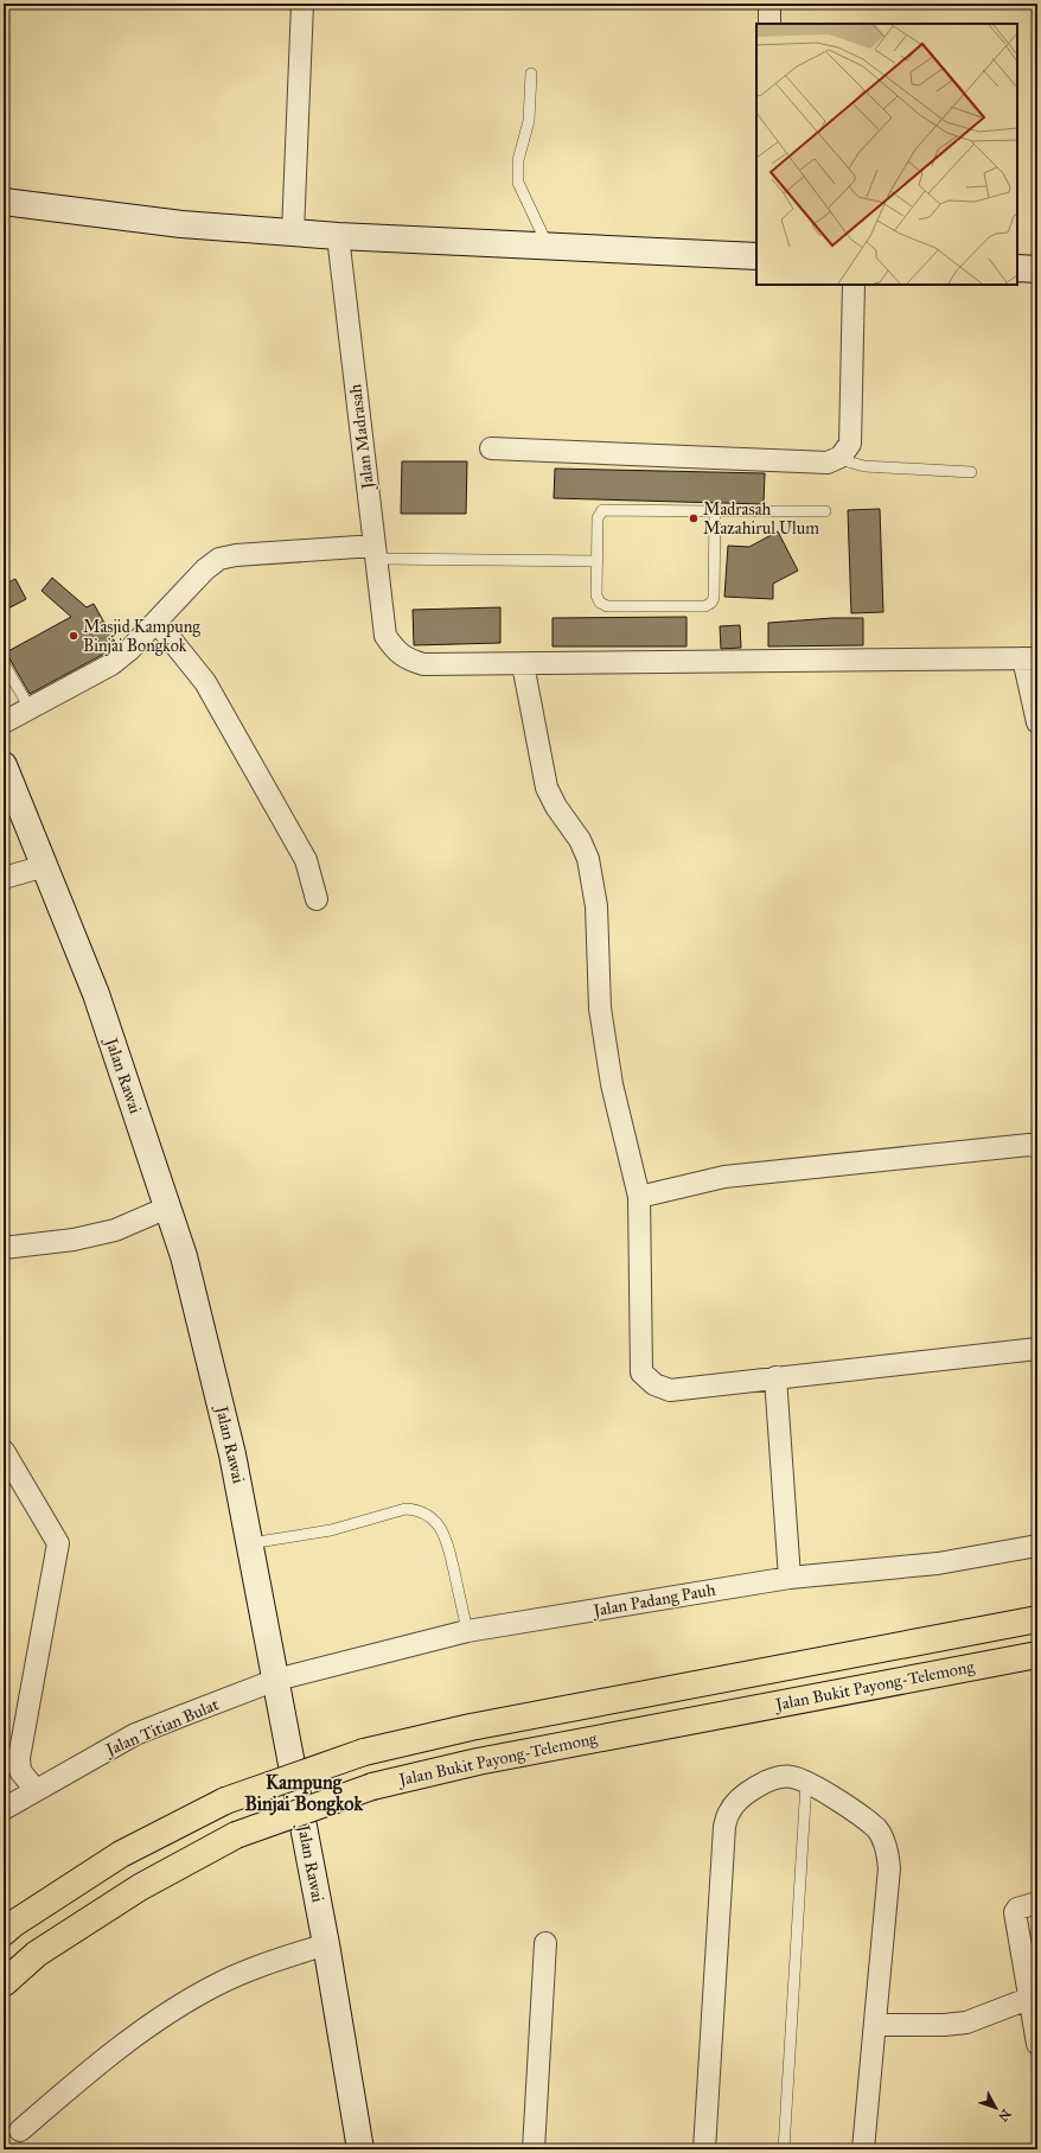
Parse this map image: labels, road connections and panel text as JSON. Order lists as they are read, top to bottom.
{
  "streets": {
    "highway": ["Jalan Bukit Payong-Telemong"],
    "main road": ["Jalan Rawai"],
    "street": ["Jalan Madrasah", "Jalan Padang Pauh", "Jalan Titian Bulat"]
  },
  "crossings": [
    ["Jalan Rawai", "Jalan Padang Pauh"],
    ["Jalan Rawai", "Jalan Titian Bulat"],
    ["Jalan Padang Pauh", "Jalan Titian Bulat"]
  ],
  "districts": ["Kampung Binjai Bongkok"],
  "places": ["Madrasah Mazahirul Ulum", "Masjid Kampung Binjai Bongkok"],
  "north": "bottom right"
}
